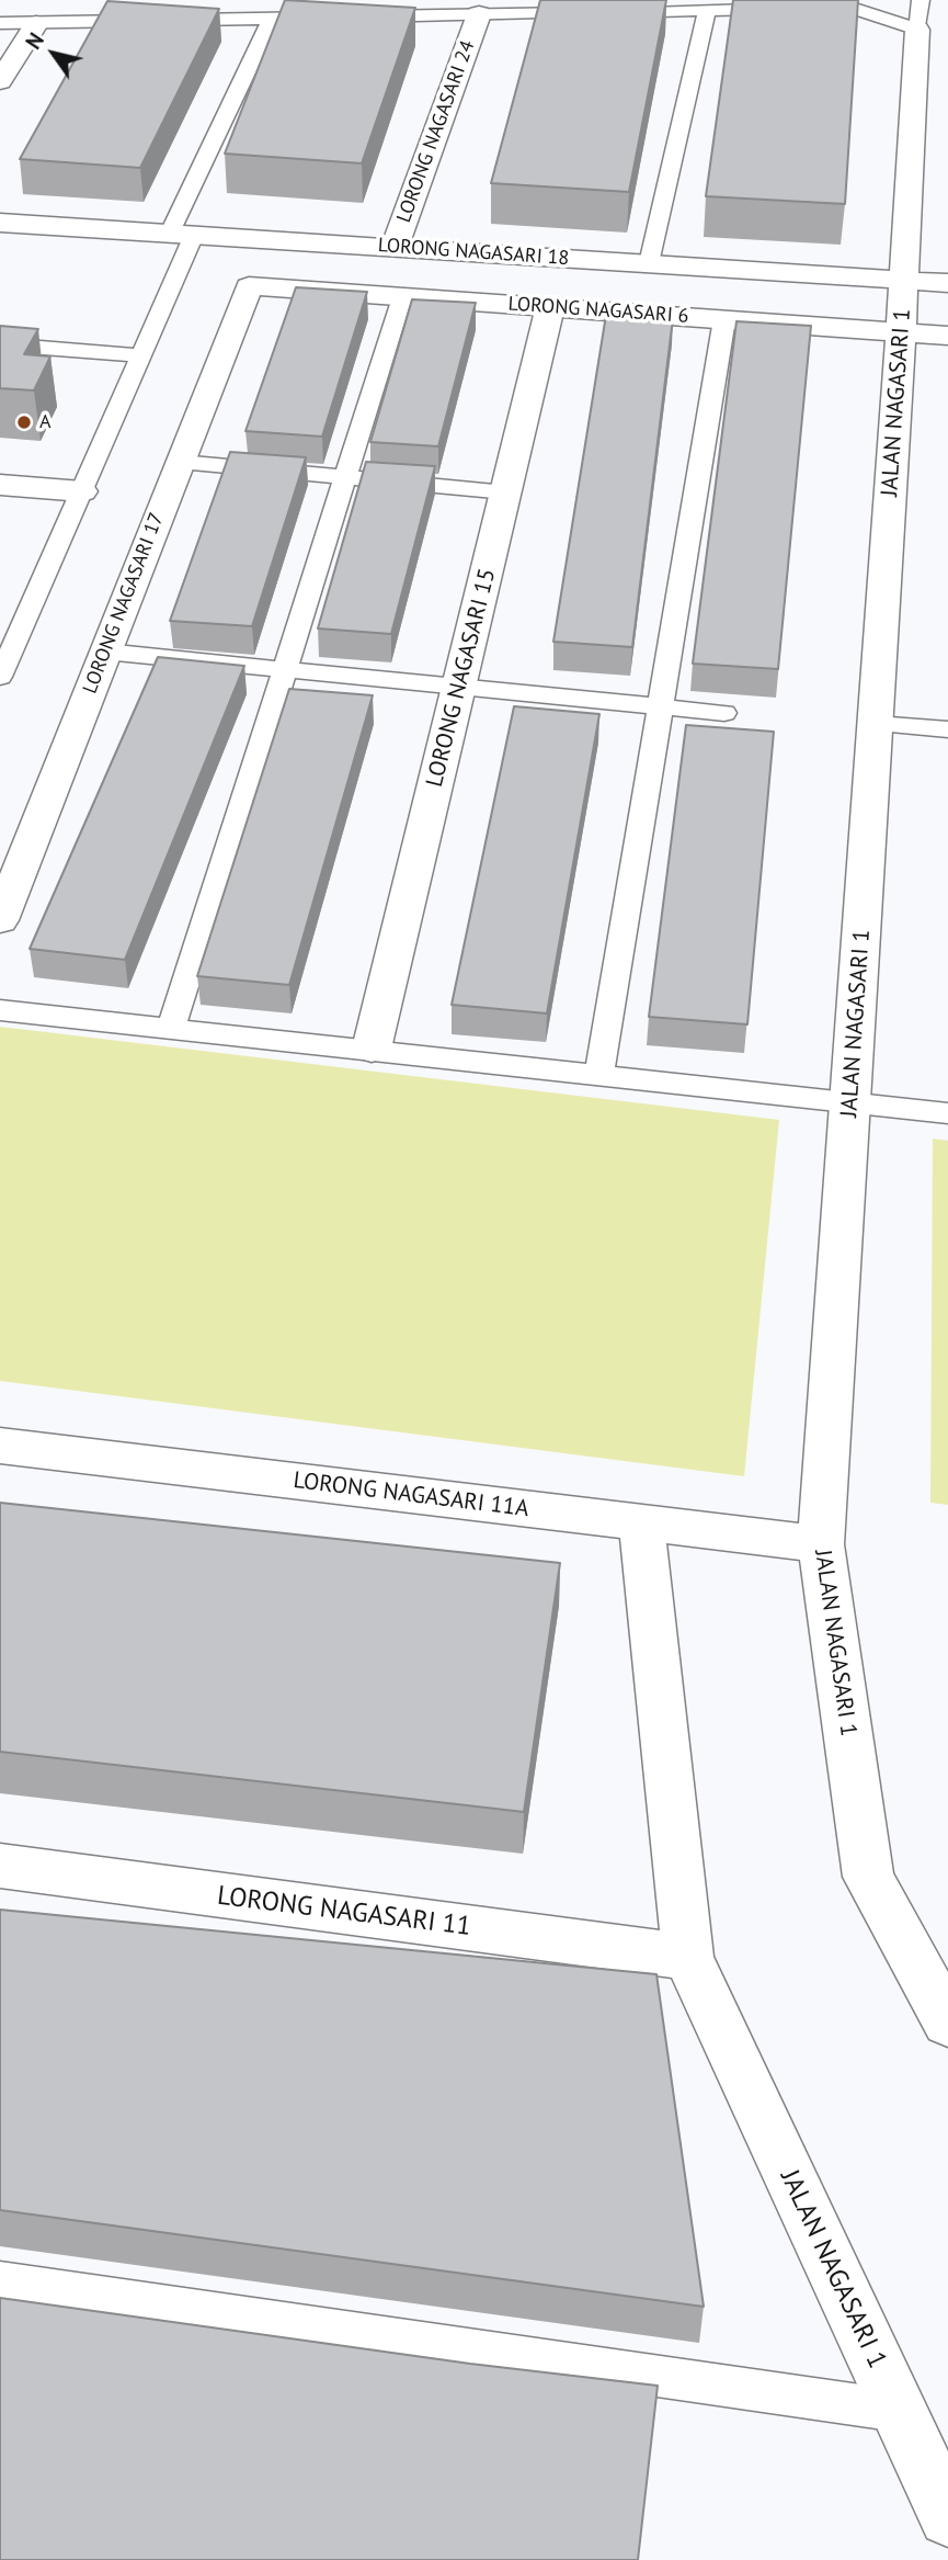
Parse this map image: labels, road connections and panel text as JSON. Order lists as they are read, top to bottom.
{
  "streets": {
    "street": [
      "LORONG NAGASARI 24",
      "LORONG NAGASARI 18",
      "LORONG NAGASARI 6",
      "JALAN NAGASARI 1",
      "LORONG NAGASARI 17",
      "LORONG NAGASARI 15",
      "LORONG NAGASARI 11A",
      "LORONG NAGASARI 11"
    ]
  },
  "crossings": [
    ["LORONG NAGASARI 24", "LORONG NAGASARI 18"],
    ["LORONG NAGASARI 18", "JALAN NAGASARI 1"],
    ["LORONG NAGASARI 6", "JALAN NAGASARI 1"],
    ["LORONG NAGASARI 6", "LORONG NAGASARI 17"],
    ["LORONG NAGASARI 6", "LORONG NAGASARI 15"],
    ["JALAN NAGASARI 1", "LORONG NAGASARI 11A"],
    ["JALAN NAGASARI 1", "LORONG NAGASARI 11"]
  ],
  "places": ["A"],
  "north": "top left"
}
